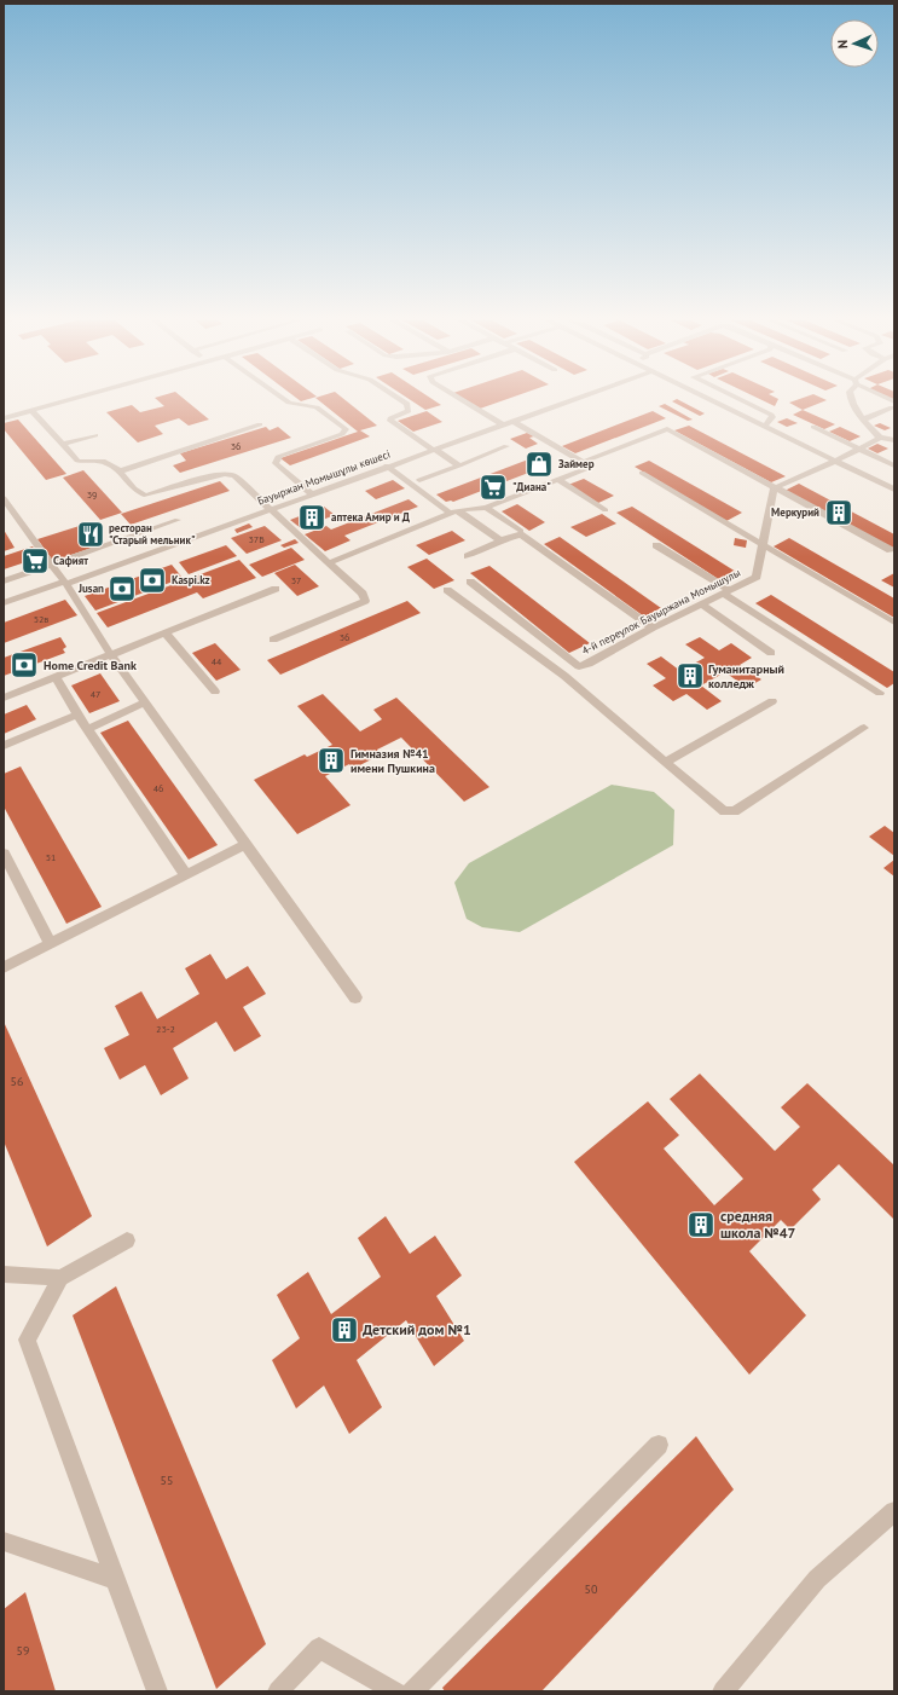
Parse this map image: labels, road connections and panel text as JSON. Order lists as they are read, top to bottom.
{
  "streets": {
    "street": ["Бауыржан Момышұлы көшесі", "4-й переулок Бауыржана Момышулы"]
  },
  "places": {
    "shop": ["Займер"],
    "supermarket": ["\"Диана\"", "Сафият"],
    "building": [
      "Меркурий",
      "аптека Амир и Д",
      "Гуманитарный колледж",
      "Гимназия №41 имени Пушкина",
      "средняя школа №47",
      "Детский дом №1"
    ],
    "restaurant": ["ресторан \"Старый мельник\""],
    "bank": ["Kaspi.kz", "Jusan", "Home Credit Bank"]
  },
  "house_numbers": [
    "36",
    "39",
    "37Б",
    "37",
    "52в",
    "36",
    "44",
    "47",
    "46",
    "51",
    "23-2",
    "56",
    "55",
    "50",
    "59"
  ],
  "north": "left"
}
